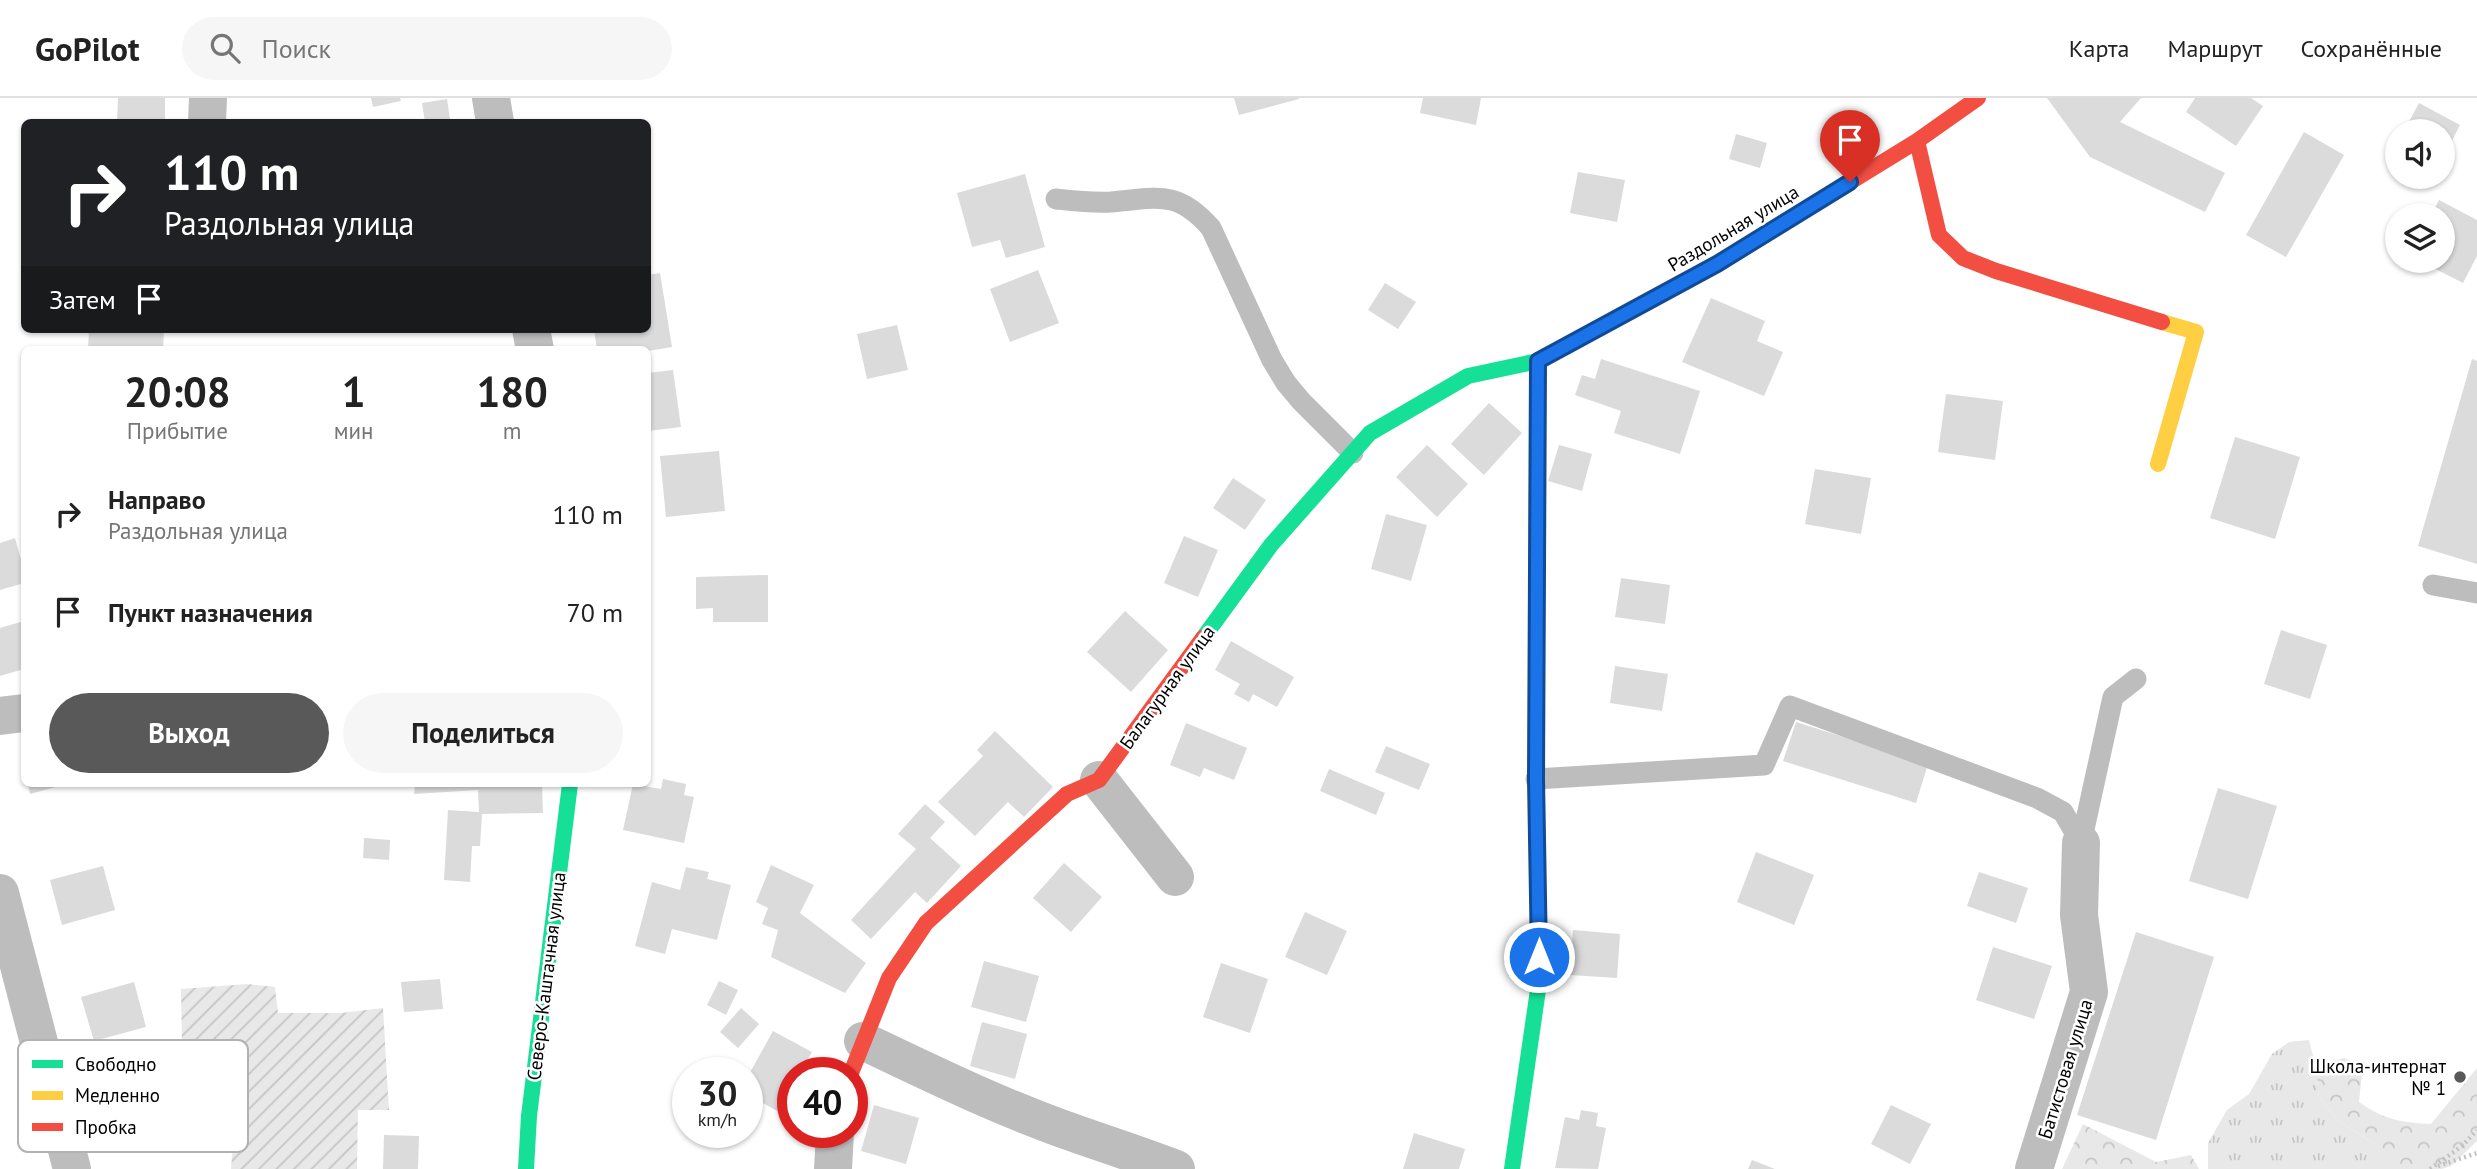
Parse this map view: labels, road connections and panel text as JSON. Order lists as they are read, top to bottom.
{
  "streets": {
    "street": [
      "Раздольная улица",
      "Балагурная улица",
      "Северо-Каштачная улица",
      "Батистовая улица"
    ]
  },
  "crossings": [
    ["Раздольная улица", "Балагурная улица"]
  ],
  "places": ["Школа-интернат № 1"],
  "legend": ["Свободно", "Медленно", "Пробка"],
  "page": {
    "header": "GoPilot",
    "search": "Поиск",
    "nav": ["Карта", "Маршрут", "Сохранённые"],
    "turn": ["110 m", "Раздольная улица"],
    "then": "Затем",
    "eta": [
      "20:08",
      "Прибытие",
      "1",
      "мин",
      "180",
      "m"
    ],
    "list": [
      {
        "name": "Направо",
        "note": "Раздольная улица",
        "value": "110 m"
      },
      {
        "name": "Пункт назначения",
        "value": "70 m"
      }
    ],
    "buttons": ["Выход", "Поделиться"],
    "speed": "30 km/h",
    "limit": "40"
  }
}
